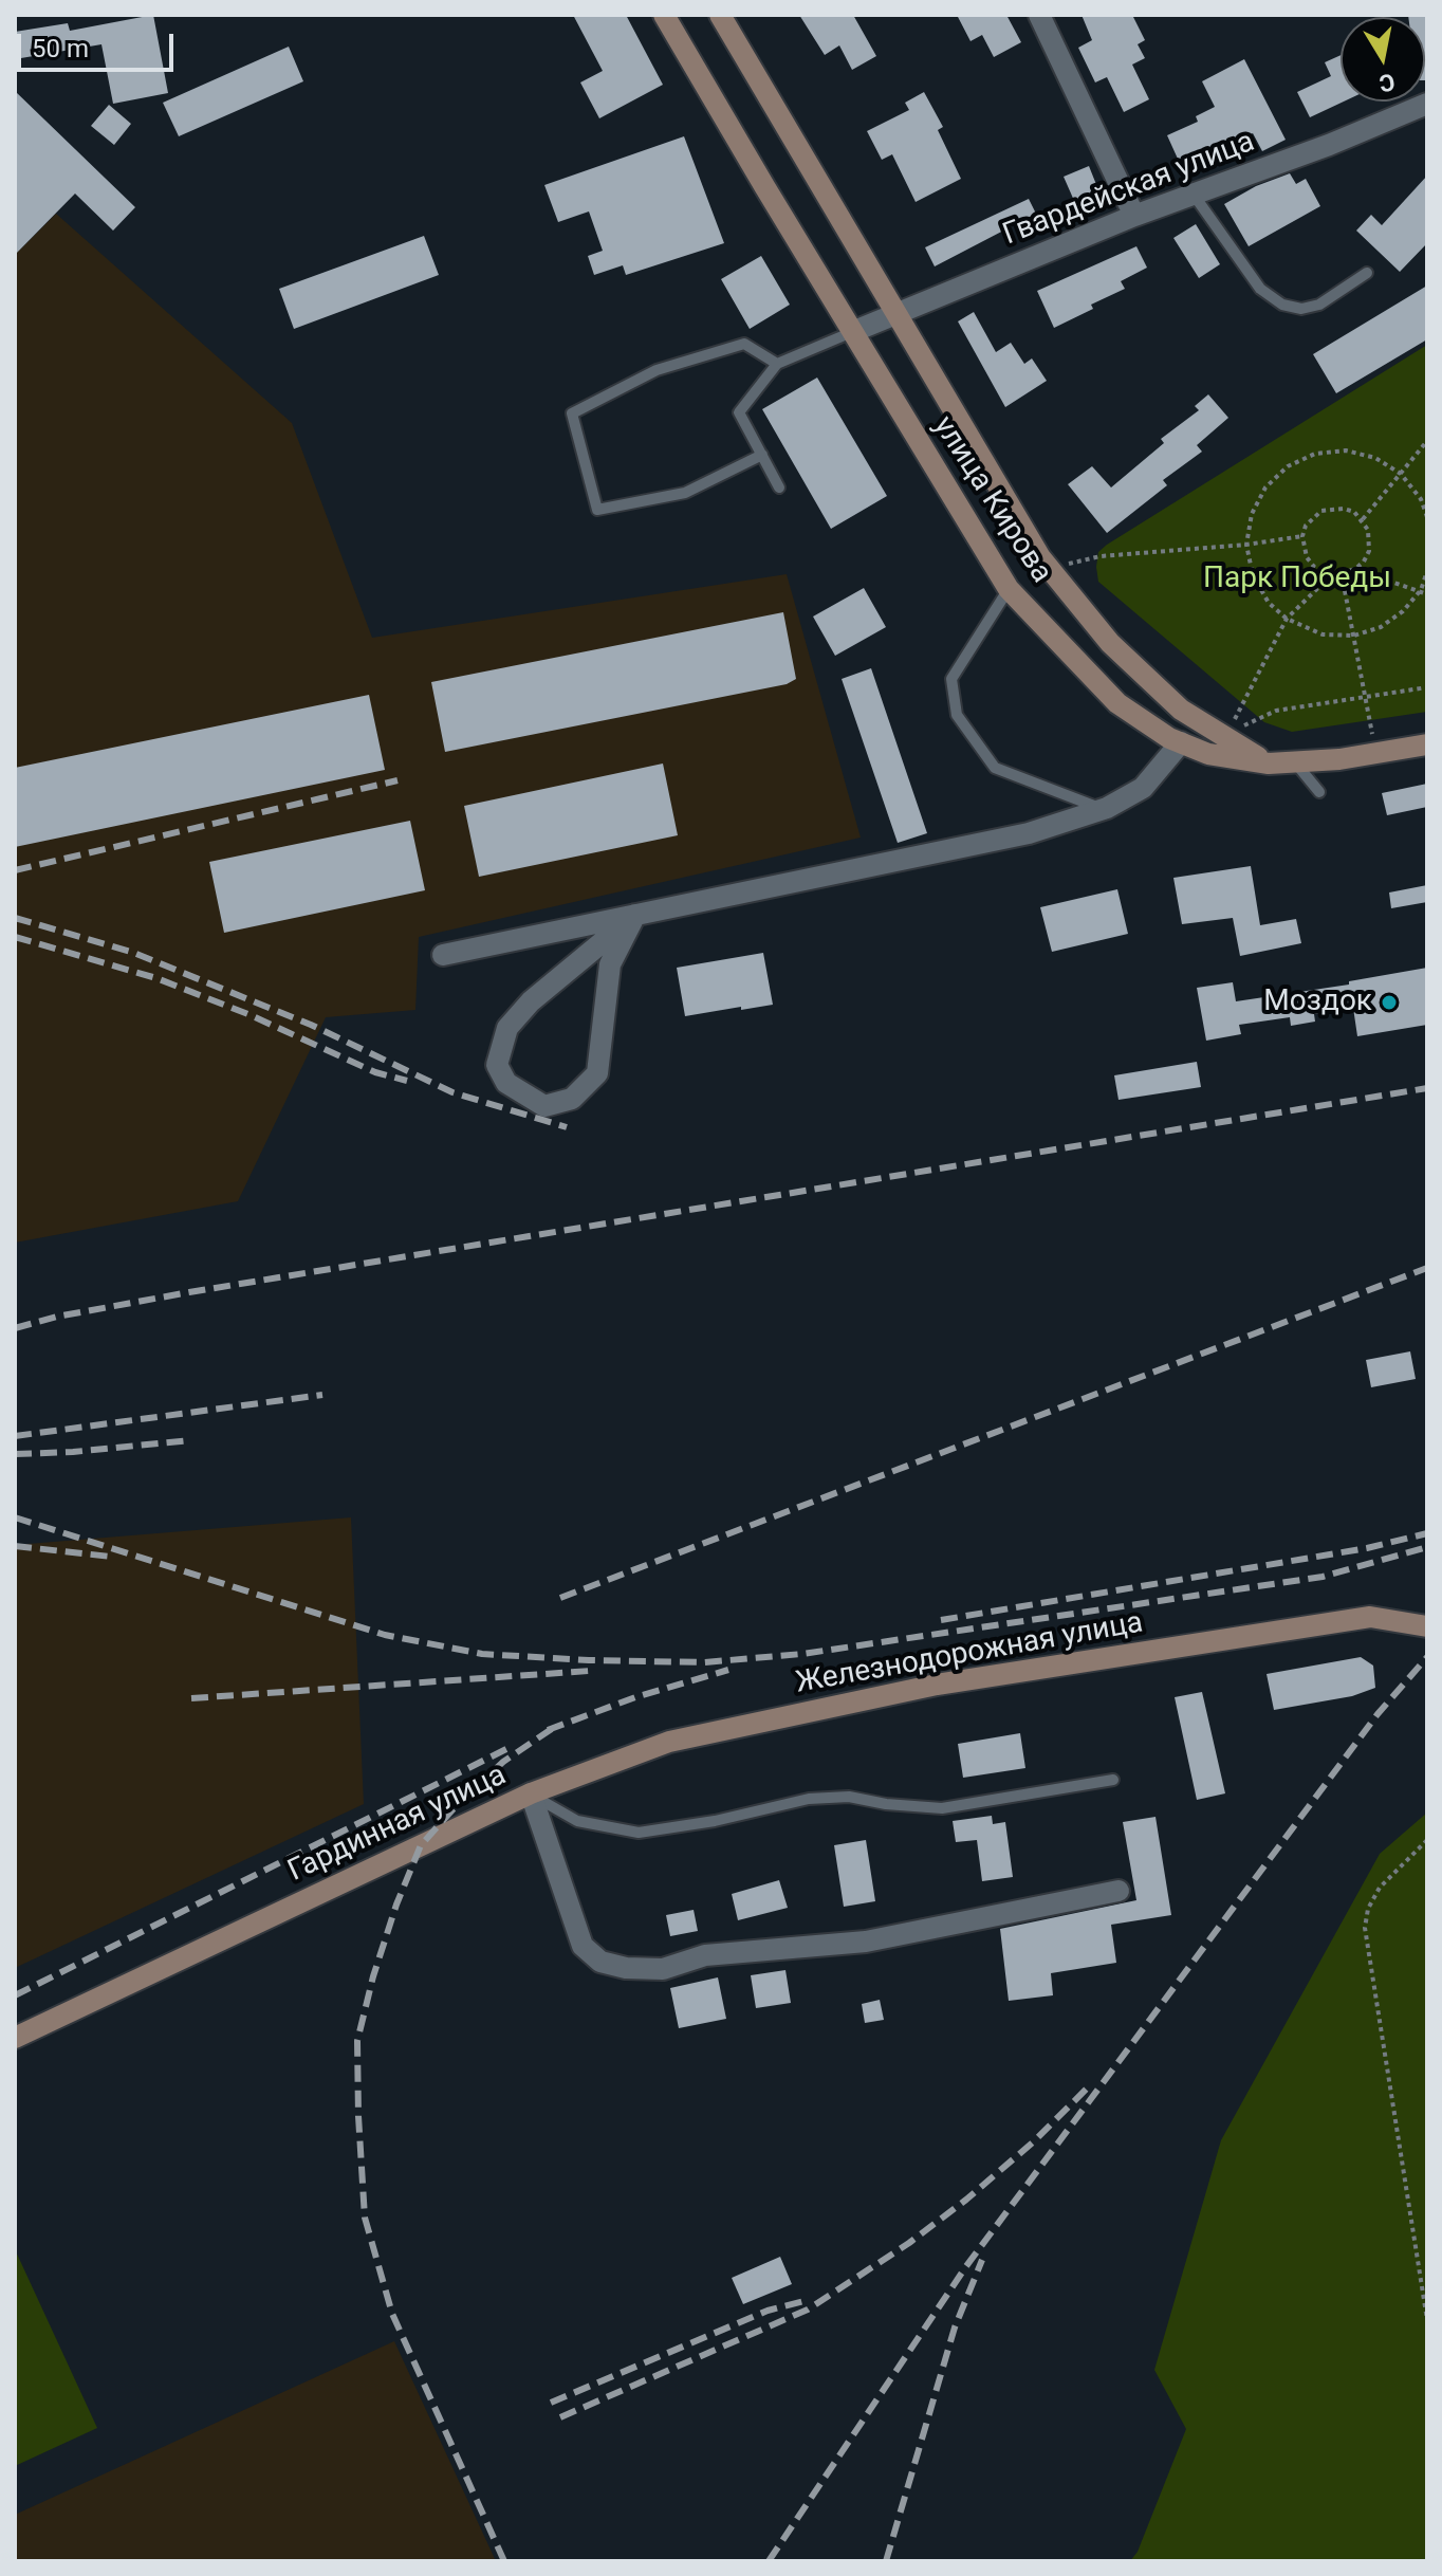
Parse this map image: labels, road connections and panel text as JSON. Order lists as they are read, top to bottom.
{
  "streets": {
    "street": [
      "Гвардейская улица",
      "улица Кирова",
      "Железнодорожная улица",
      "Гардинная улица"
    ]
  },
  "crossings": [
    ["Гвардейская улица", "улица Кирова"],
    ["Железнодорожная улица", "Гардинная улица"]
  ],
  "parks": ["Парк Победы"],
  "places": ["Моздок"],
  "scale_bar": "50 m",
  "north": "bottom"
}
